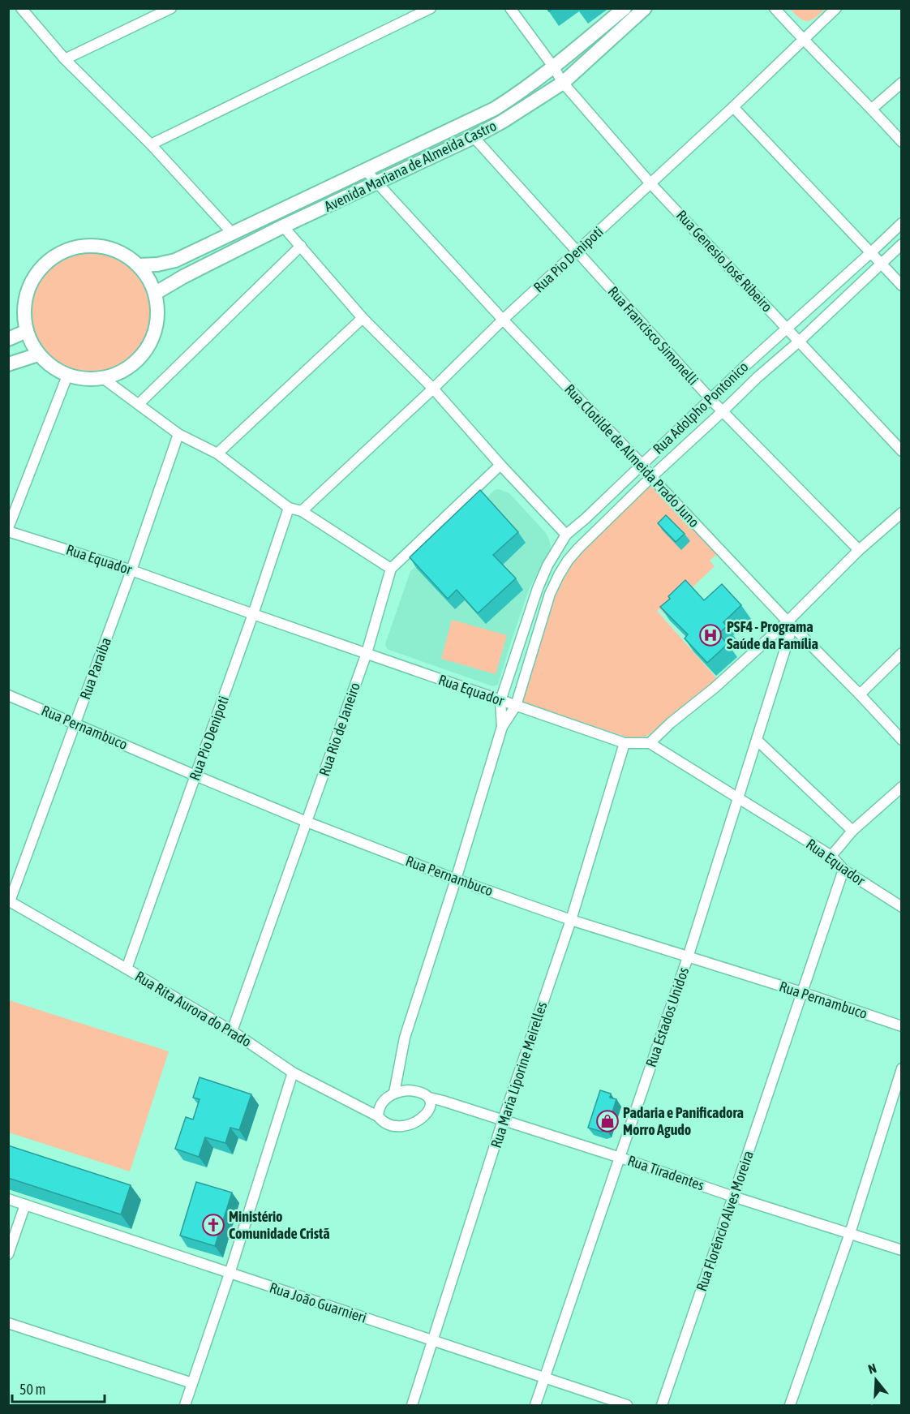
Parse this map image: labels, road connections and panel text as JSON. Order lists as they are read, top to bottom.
{
  "streets": {
    "main road": ["Avenida Mariana de Almeida Castro"],
    "street": [
      "Rua Pio Denipoti",
      "Rua Genesio José Ribeiro",
      "Rua Francisco Simonelli",
      "Rua Adolpho Pontonico",
      "Rua Clotilde de Almeida Prado Juno",
      "Rua Equador",
      "Rua Paraíba",
      "Rua Pernambuco",
      "Rua Rio de Janeiro",
      "Rua Rita Aurora do Prado",
      "Rua Estados Unidos",
      "Rua Maria Liporine Meirelles",
      "Rua Tiradentes",
      "Rua Florêncio Alves Moreira",
      "Rua João Guarnieri"
    ]
  },
  "crossings": [
    ["Avenida Mariana de Almeida Castro", "Rua Genesio José Ribeiro"],
    ["Avenida Mariana de Almeida Castro", "Rua Francisco Simonelli"],
    ["Avenida Mariana de Almeida Castro", "Rua Clotilde de Almeida Prado Juno"],
    ["Rua Pio Denipoti", "Rua Genesio José Ribeiro"],
    ["Rua Pio Denipoti", "Rua Francisco Simonelli"],
    ["Rua Pio Denipoti", "Rua Clotilde de Almeida Prado Juno"],
    ["Rua Pio Denipoti", "Rua Equador"],
    ["Rua Pio Denipoti", "Rua Pernambuco"],
    ["Rua Pio Denipoti", "Rua Rita Aurora do Prado"],
    ["Rua Genesio José Ribeiro", "Rua Adolpho Pontonico"],
    ["Rua Francisco Simonelli", "Rua Adolpho Pontonico"],
    ["Rua Adolpho Pontonico", "Rua Clotilde de Almeida Prado Juno"],
    ["Rua Adolpho Pontonico", "Rua Equador"],
    ["Rua Adolpho Pontonico", "Rua Pernambuco"],
    ["Rua Adolpho Pontonico", "Rua Rita Aurora do Prado"],
    ["Rua Adolpho Pontonico", "Rua Tiradentes"],
    ["Rua Clotilde de Almeida Prado Juno", "Rua Estados Unidos"],
    ["Rua Equador", "Rua Paraíba"],
    ["Rua Equador", "Rua Rio de Janeiro"],
    ["Rua Equador", "Rua Estados Unidos"],
    ["Rua Equador", "Rua Maria Liporine Meirelles"],
    ["Rua Equador", "Rua Florêncio Alves Moreira"],
    ["Rua Paraíba", "Rua Pernambuco"],
    ["Rua Paraíba", "Rua Rita Aurora do Prado"],
    ["Rua Pernambuco", "Rua Rio de Janeiro"],
    ["Rua Pernambuco", "Rua Estados Unidos"],
    ["Rua Pernambuco", "Rua Maria Liporine Meirelles"],
    ["Rua Pernambuco", "Rua Florêncio Alves Moreira"],
    ["Rua Rio de Janeiro", "Rua Rita Aurora do Prado"],
    ["Rua Rita Aurora do Prado", "Rua Tiradentes"],
    ["Rua Estados Unidos", "Rua Tiradentes"],
    ["Rua Estados Unidos", "Rua João Guarnieri"],
    ["Rua Maria Liporine Meirelles", "Rua Tiradentes"],
    ["Rua Maria Liporine Meirelles", "Rua João Guarnieri"],
    ["Rua Tiradentes", "Rua Florêncio Alves Moreira"]
  ],
  "places": {
    "hospital": ["PSF4 - Programa Saúde da Família"],
    "shop": ["Padaria e Panificadora Morro Agudo"],
    "church": ["Ministério Comunidade Cristã"]
  },
  "scale_bar": "50 m",
  "north": "top"
}
